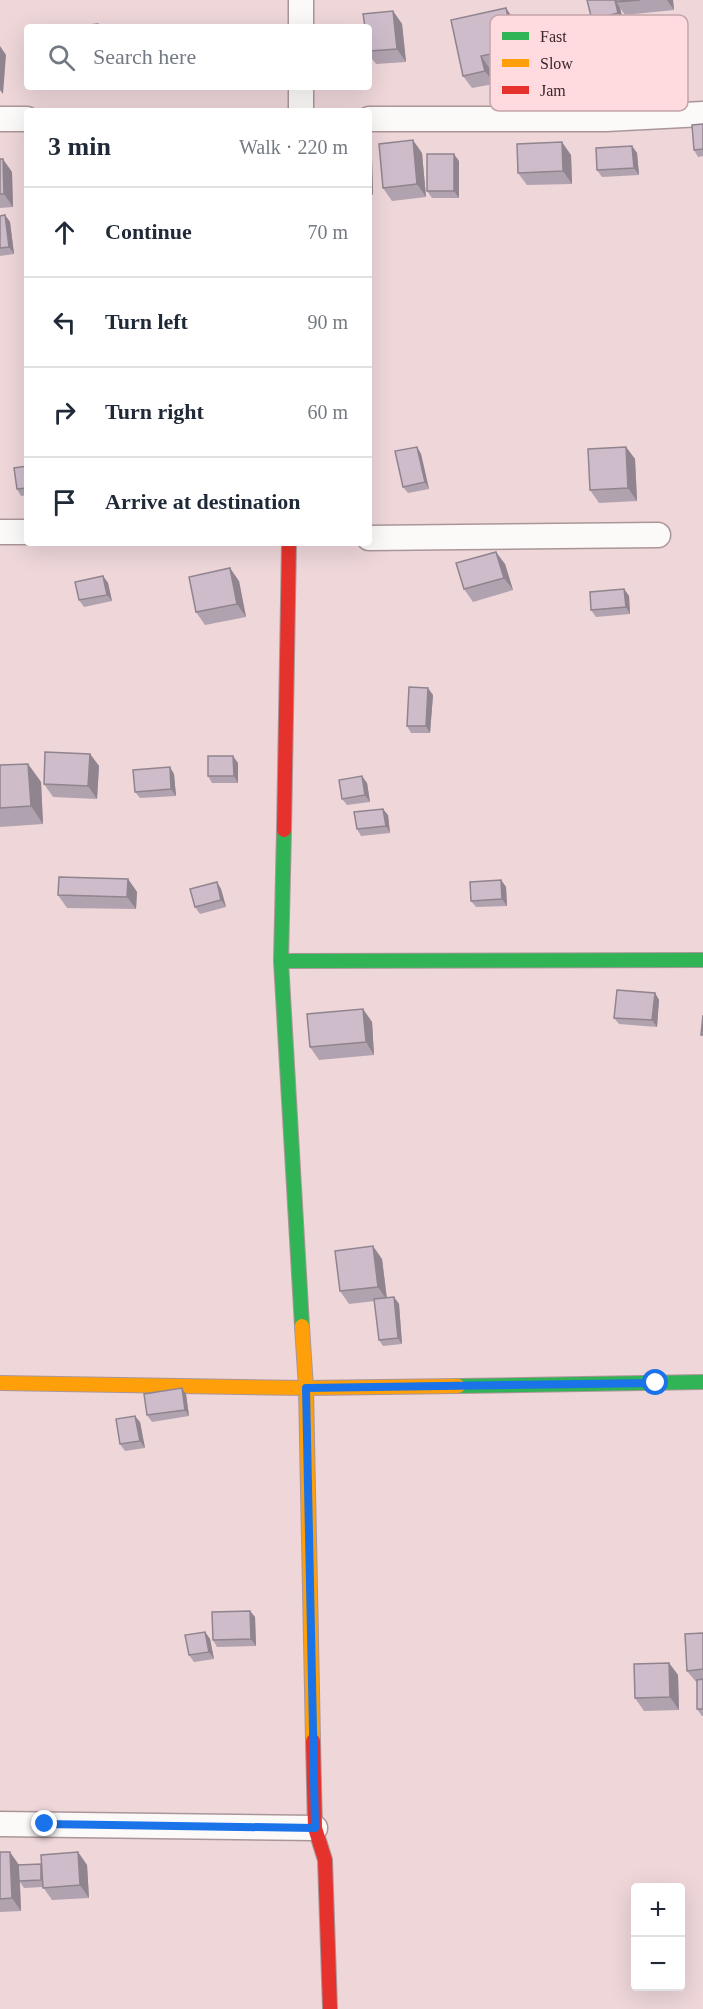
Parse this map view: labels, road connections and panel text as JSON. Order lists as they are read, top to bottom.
{
  "legend": ["Fast", "Slow", "Jam"],
  "page": {
    "search": "Search here",
    "heading": ["3 min", "Walk · 220 m"],
    "list": [
      ["Continue", "70 m"],
      ["Turn left", "90 m"],
      ["Turn right", "60 m"],
      "Arrive at destination"
    ],
    "map_buttons": ["+", "−"]
  }
}
